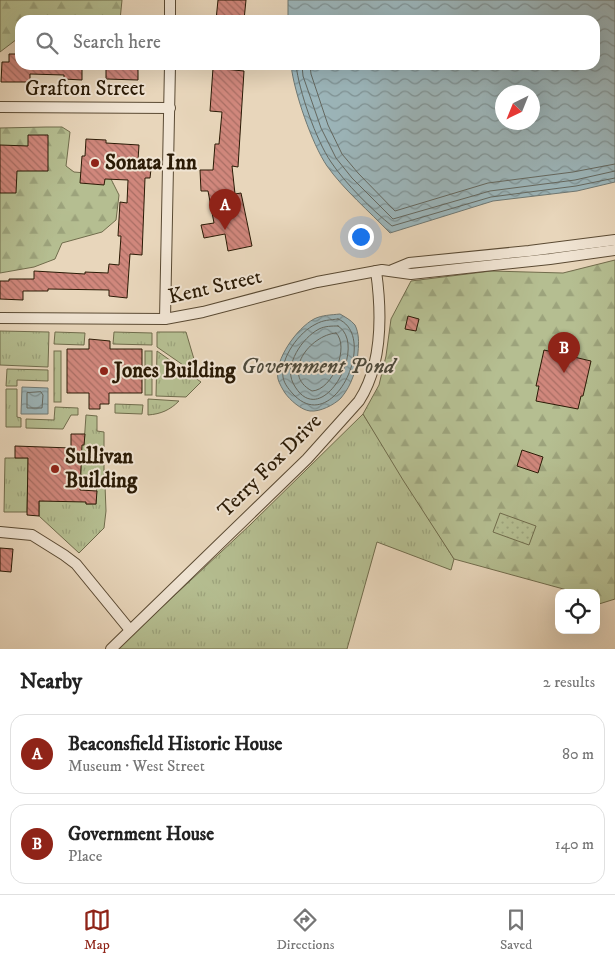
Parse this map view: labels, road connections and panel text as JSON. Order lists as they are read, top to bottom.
{
  "streets": {
    "street": ["Grafton Street", "Kent Street", "Terry Fox Drive"]
  },
  "crossings": [
    ["Kent Street", "Terry Fox Drive"]
  ],
  "water": ["Government Pond"],
  "places": ["Sonata Inn", "Jones Building", "Sullivan Building"],
  "north": "bottom left",
  "page": {
    "search": "Search here",
    "pins": ["A", "B"],
    "heading": ["Nearby", "2 results"],
    "list": [
      {
        "mark": "A",
        "name": "Beaconsfield Historic House",
        "note": "Museum · West Street",
        "value": "80 m"
      },
      {
        "mark": "B",
        "name": "Government House",
        "note": "Place",
        "value": "140 m"
      }
    ],
    "nav": ["Map", "Directions", "Saved"]
  }
}
